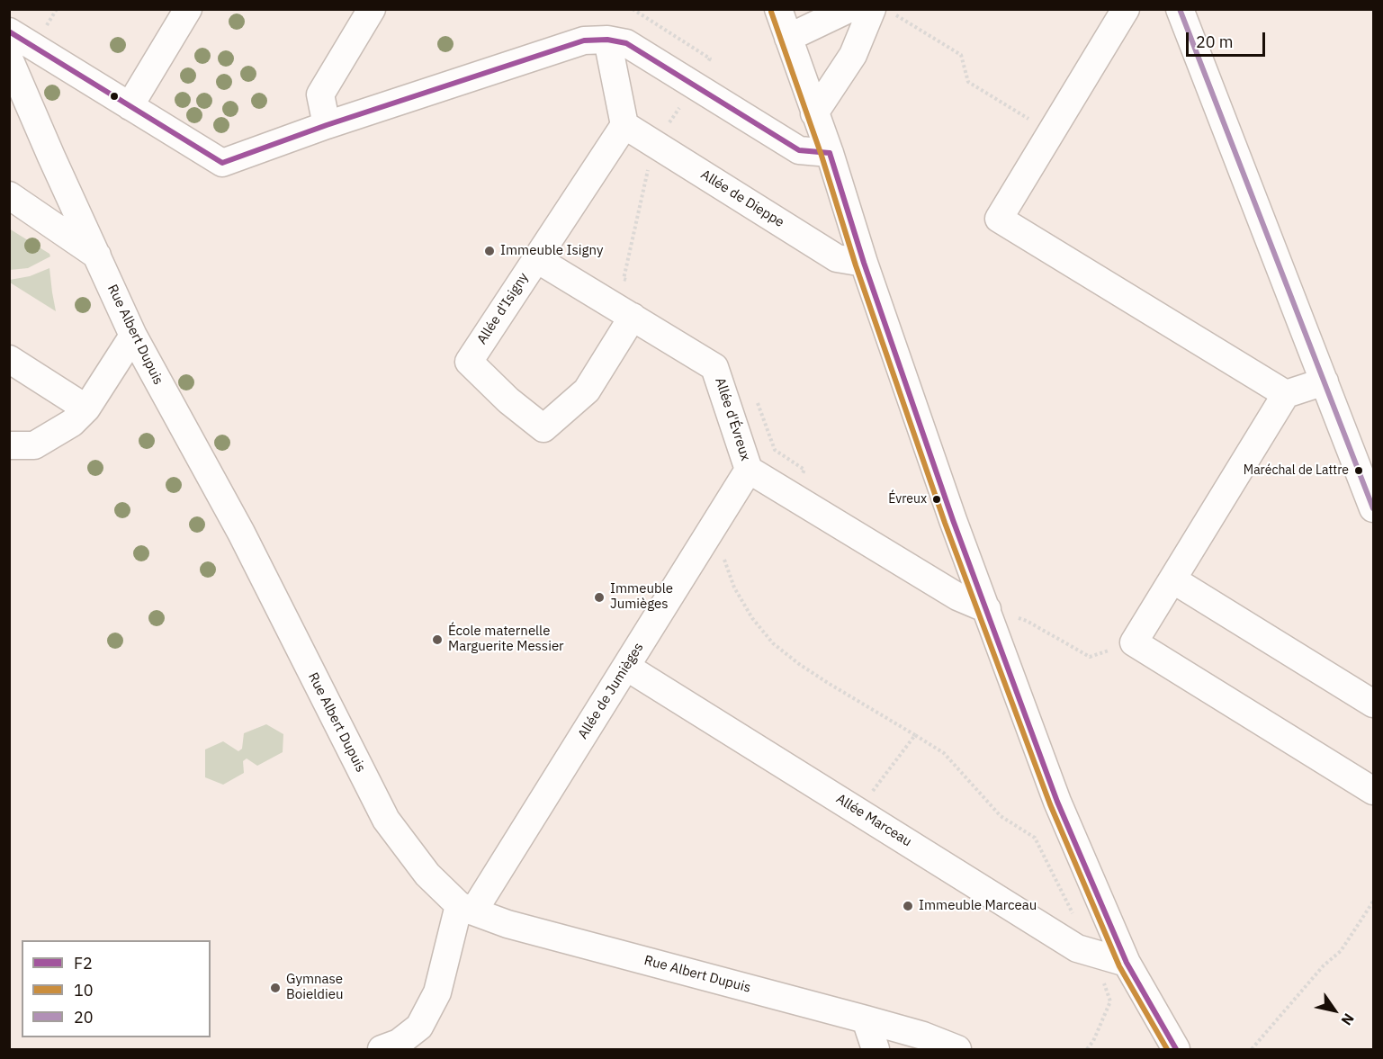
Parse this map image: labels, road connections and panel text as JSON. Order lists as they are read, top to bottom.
{
  "streets": {
    "street": [
      "Allée de Dieppe",
      "Allée d'Isigny",
      "Rue Albert Dupuis",
      "Allée d'Évreux",
      "Allée de Jumièges",
      "Allée Marceau"
    ]
  },
  "crossings": [
    ["Allée de Dieppe", "Allée d'Isigny"],
    ["Allée d'Isigny", "Allée d'Évreux"],
    ["Rue Albert Dupuis", "Allée de Jumièges"],
    ["Allée d'Évreux", "Allée de Jumièges"],
    ["Allée de Jumièges", "Allée Marceau"]
  ],
  "places": [
    "Immeuble Isigny",
    "Maréchal de Lattre",
    "Évreux",
    "Immeuble Jumièges",
    "École maternelle Marguerite Messier",
    "Immeuble Marceau",
    "Gymnase Boieldieu"
  ],
  "lines": ["transit line 20", "transit line 10", "transit line F2"],
  "legend": ["F2", "10", "20"],
  "scale_bar": "20 m",
  "north": "bottom right"
}
